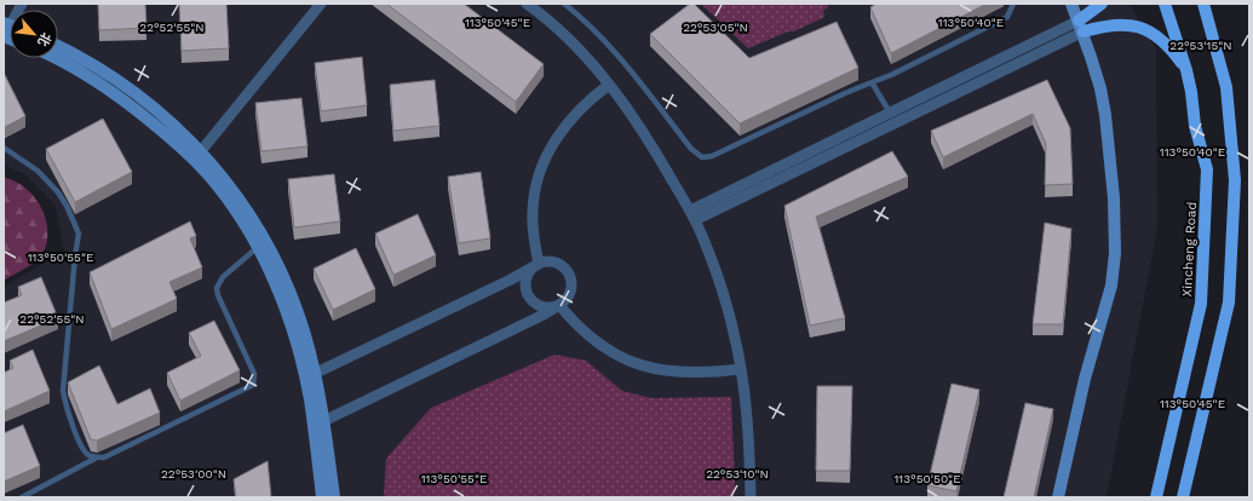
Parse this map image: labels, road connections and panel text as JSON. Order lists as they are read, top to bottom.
{
  "streets": {
    "main road": ["Xincheng Road"]
  },
  "north": "bottom right",
  "coordinates": [
    "113°50'40\"E",
    "113°50'45\"E",
    "22°52'55\"N",
    "22°53'05\"N",
    "22°53'15\"N",
    "113°50'55\"E",
    "22°53'00\"N",
    "22°53'10\"N",
    "113°50'50\"E"
  ]
}
